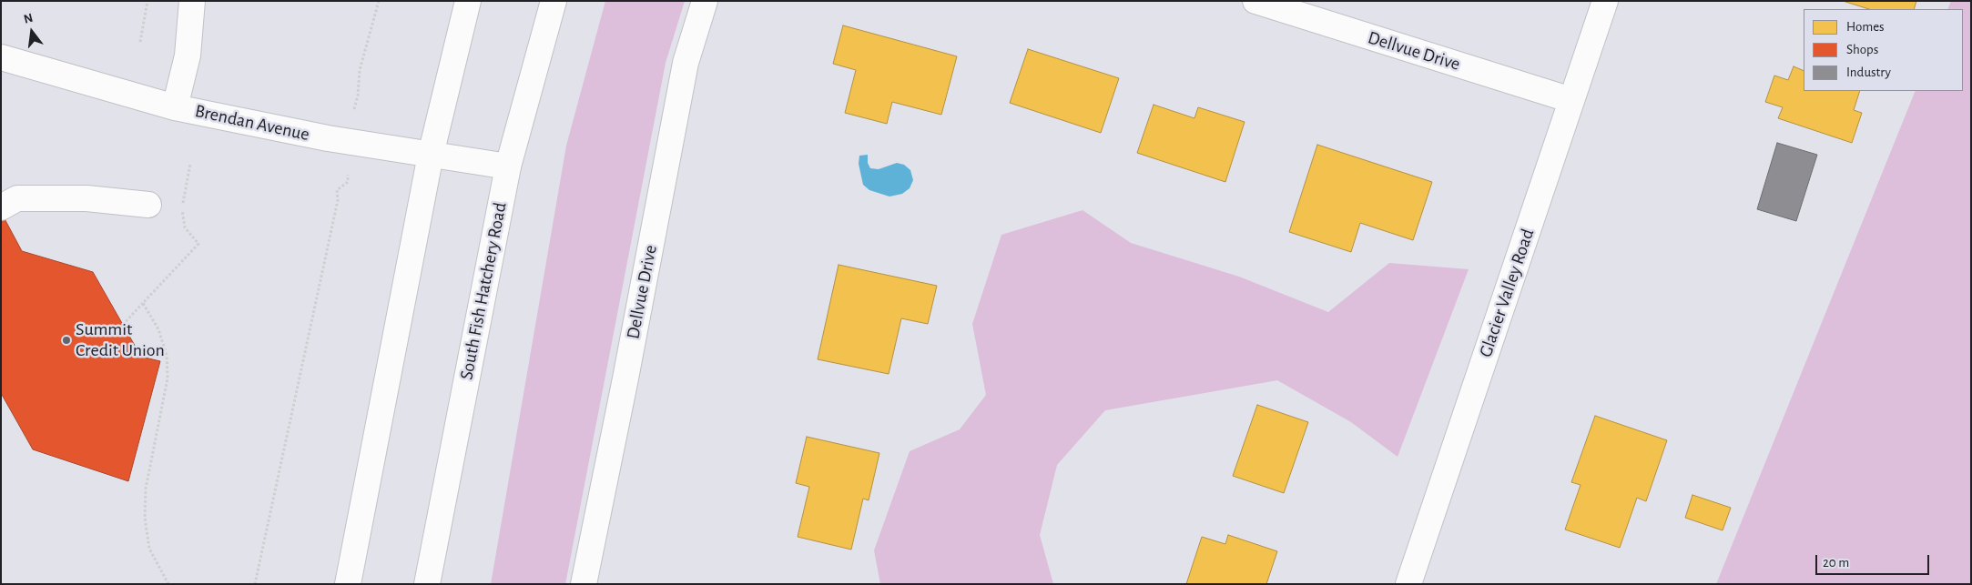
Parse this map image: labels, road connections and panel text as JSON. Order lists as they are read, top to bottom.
{
  "streets": {
    "street": [
      "Dellvue Drive",
      "Brendan Avenue",
      "South Fish Hatchery Road",
      "Glacier Valley Road"
    ]
  },
  "crossings": [
    ["Dellvue Drive", "Glacier Valley Road"],
    ["Brendan Avenue", "South Fish Hatchery Road"]
  ],
  "places": ["Summit Credit Union"],
  "legend": ["Homes", "Shops", "Industry"],
  "scale_bar": "20 m",
  "north": "top"
}
